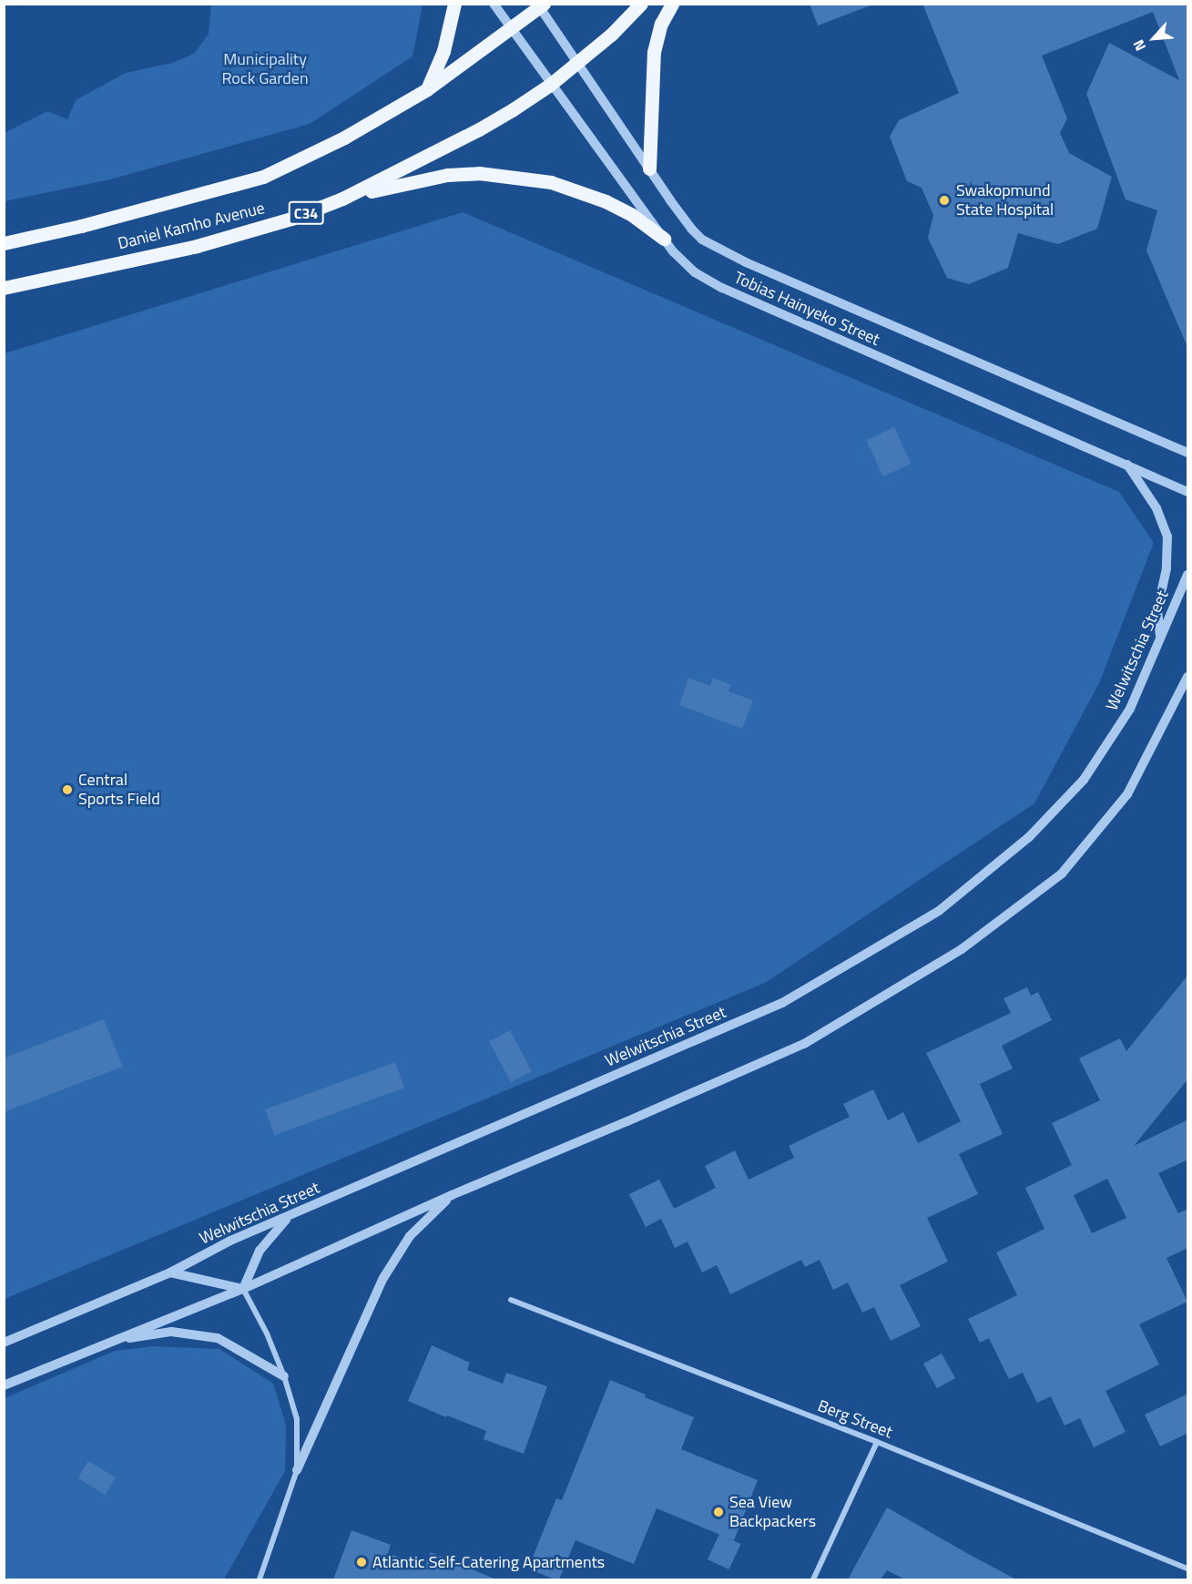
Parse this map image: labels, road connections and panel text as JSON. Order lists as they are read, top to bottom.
{
  "streets": {
    "main road": ["C34", "Daniel Kamho Avenue"],
    "street": ["Tobias Hainyeko Street", "Welwitschia Street", "Berg Street"]
  },
  "crossings": [
    ["C34", "Daniel Kamho Avenue"],
    ["C34", "Tobias Hainyeko Street"],
    ["Daniel Kamho Avenue", "Tobias Hainyeko Street"]
  ],
  "parks": ["Municipality Rock Garden"],
  "places": [
    "Swakopmund State Hospital",
    "Central Sports Field",
    "Sea View Backpackers",
    "Atlantic Self-Catering Apartments"
  ],
  "north": "bottom left"
}
